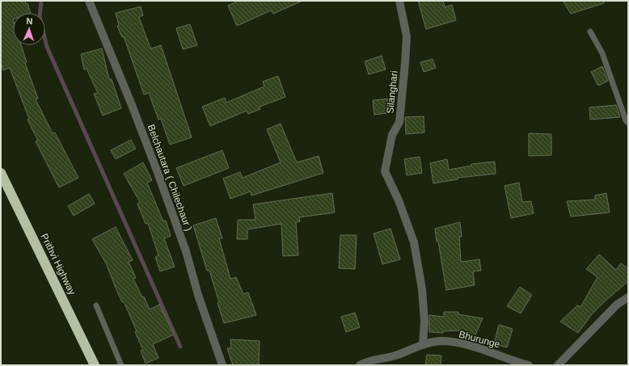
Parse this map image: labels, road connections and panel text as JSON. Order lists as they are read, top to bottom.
{
  "streets": {
    "highway": ["Prithvi Highway"],
    "street": ["Silanghari", "Belchautara ( Chilechaur )", "Bhurunge"]
  },
  "crossings": [
    ["Silanghari", "Bhurunge"]
  ],
  "north": "top"
}
